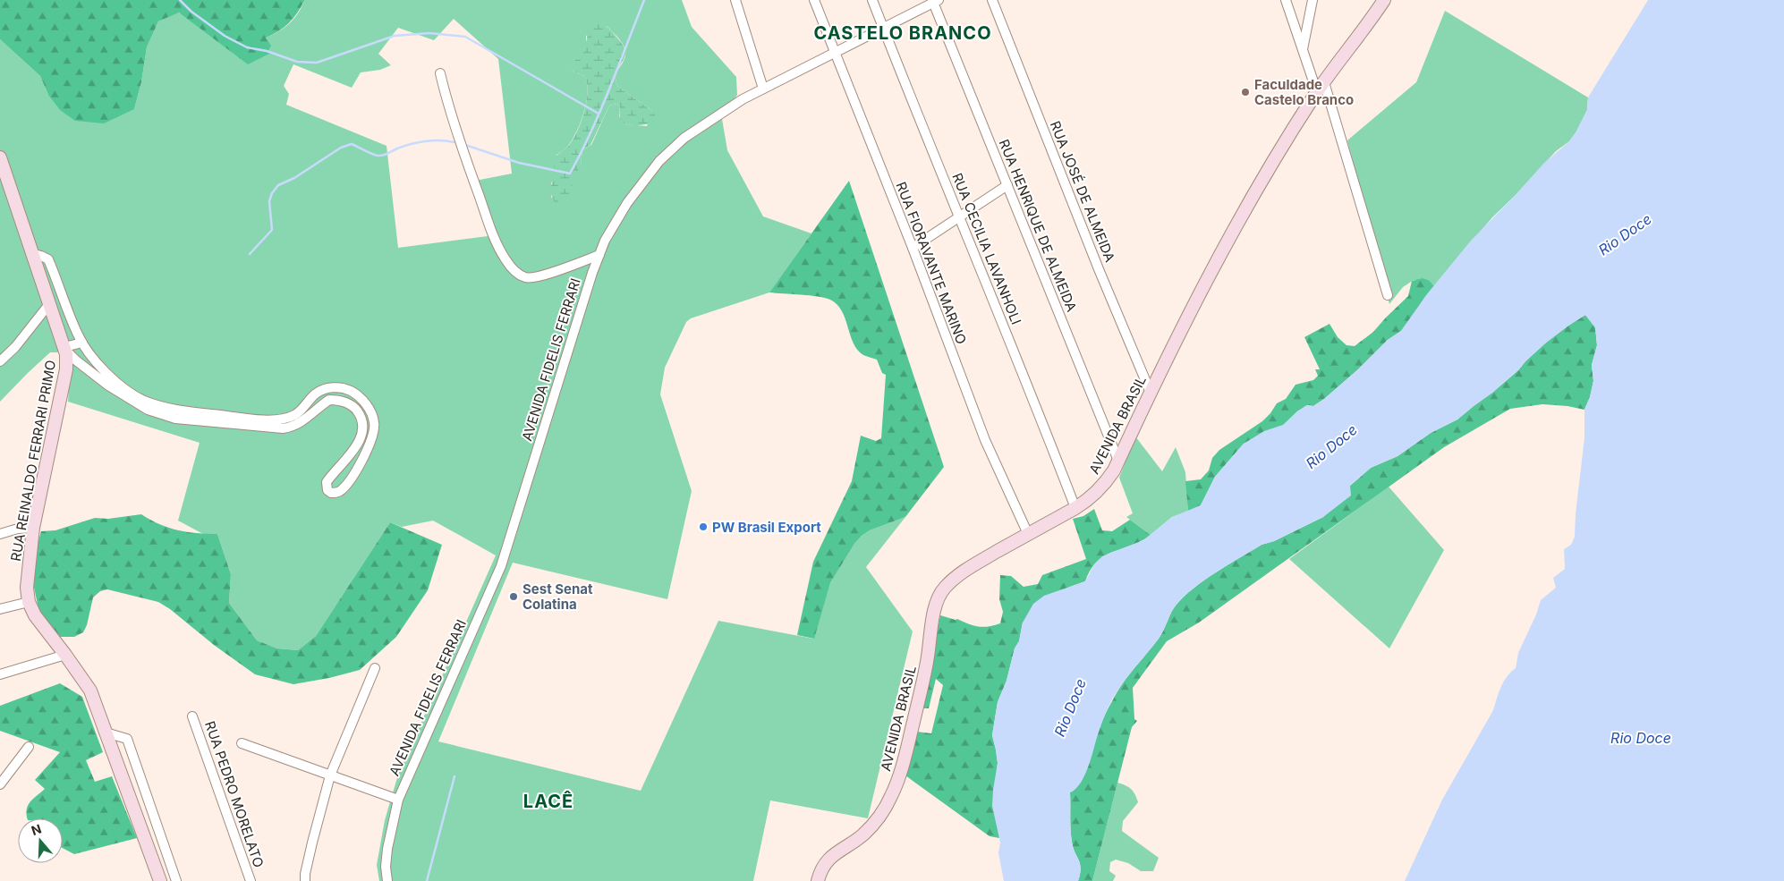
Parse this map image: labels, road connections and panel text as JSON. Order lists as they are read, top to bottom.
{
  "streets": {
    "main road": ["AVENIDA BRASIL", "RUA REINALDO FERRARI PRIMO"],
    "street": [
      "RUA JOSÉ DE ALMEIDA",
      "RUA HENRIQUE DE ALMEIDA",
      "RUA CECILIA LAVANHOLI",
      "RUA FIORAVANTE MARINO",
      "AVENIDA FIDELIS FERRARI",
      "RUA PEDRO MORELATO"
    ]
  },
  "crossings": [
    ["RUA JOSÉ DE ALMEIDA", "AVENIDA BRASIL"],
    ["RUA HENRIQUE DE ALMEIDA", "AVENIDA FIDELIS FERRARI"],
    ["RUA HENRIQUE DE ALMEIDA", "AVENIDA BRASIL"],
    ["RUA CECILIA LAVANHOLI", "AVENIDA FIDELIS FERRARI"],
    ["RUA CECILIA LAVANHOLI", "AVENIDA BRASIL"],
    ["RUA FIORAVANTE MARINO", "AVENIDA FIDELIS FERRARI"],
    ["RUA FIORAVANTE MARINO", "AVENIDA BRASIL"]
  ],
  "districts": ["CASTELO BRANCO", "LACÊ"],
  "water": ["Rio Doce"],
  "places": ["Faculdade Castelo Branco", "PW Brasil Export", "Sest Senat Colatina"],
  "north": "top"
}
